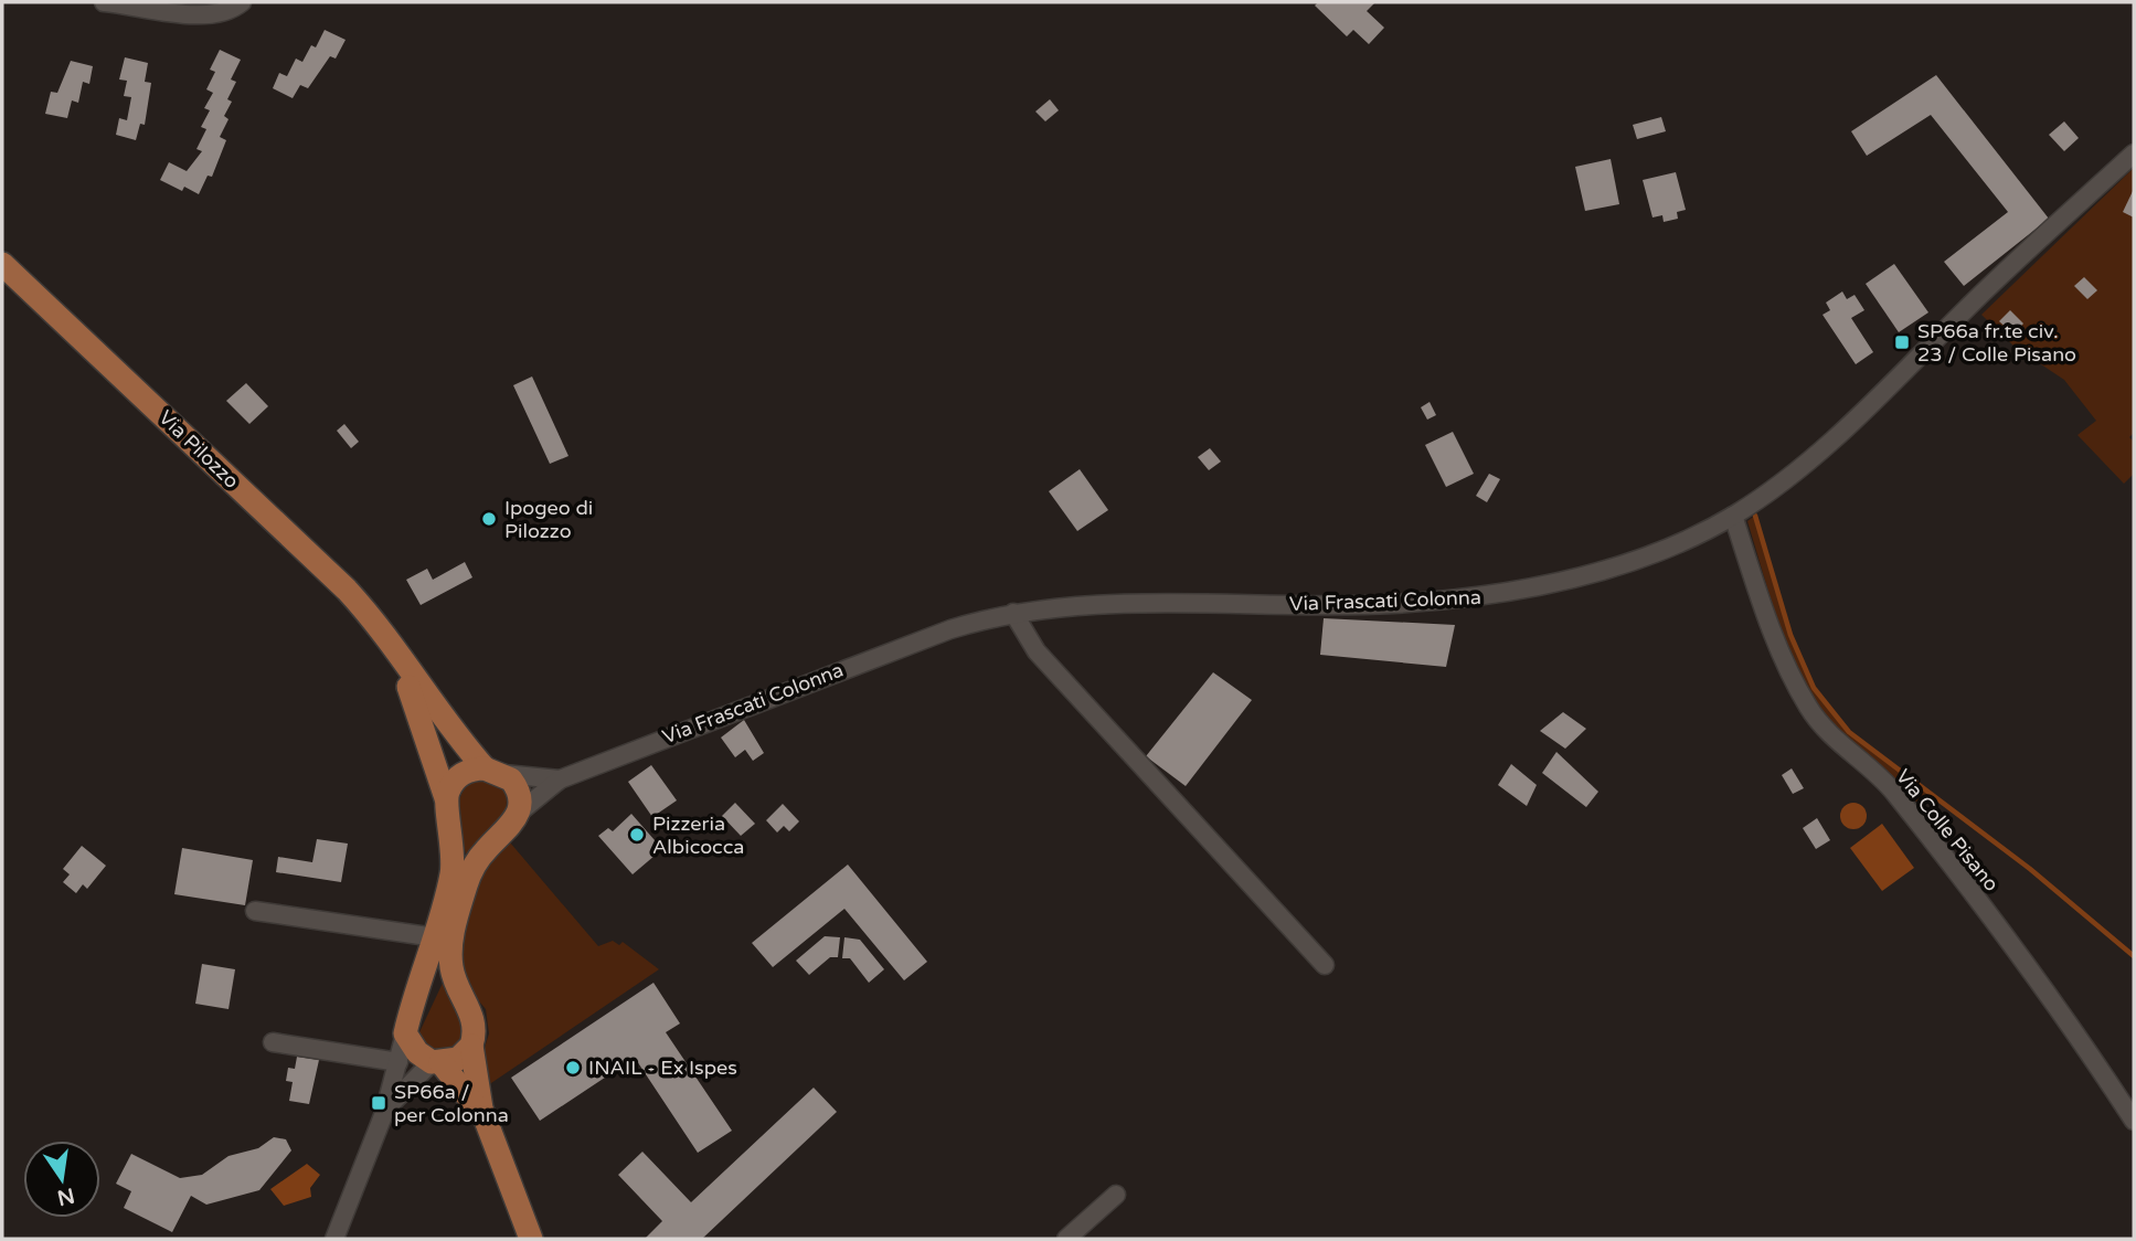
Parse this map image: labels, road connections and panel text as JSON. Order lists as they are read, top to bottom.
{
  "streets": {
    "main road": ["Via Pilozzo", "Via Frascati Colonna"],
    "street": ["Via Colle Pisano"]
  },
  "crossings": [
    ["Via Pilozzo", "Via Frascati Colonna"],
    ["Via Frascati Colonna", "Via Colle Pisano"]
  ],
  "places": {
    "transit": ["SP66a fr.te civ. 23 / Colle Pisano", "SP66a / per Colonna"],
    "other": ["Ipogeo di Pilozzo", "Pizzeria Albicocca", "INAIL - Ex Ispes"]
  },
  "north": "bottom"
}
